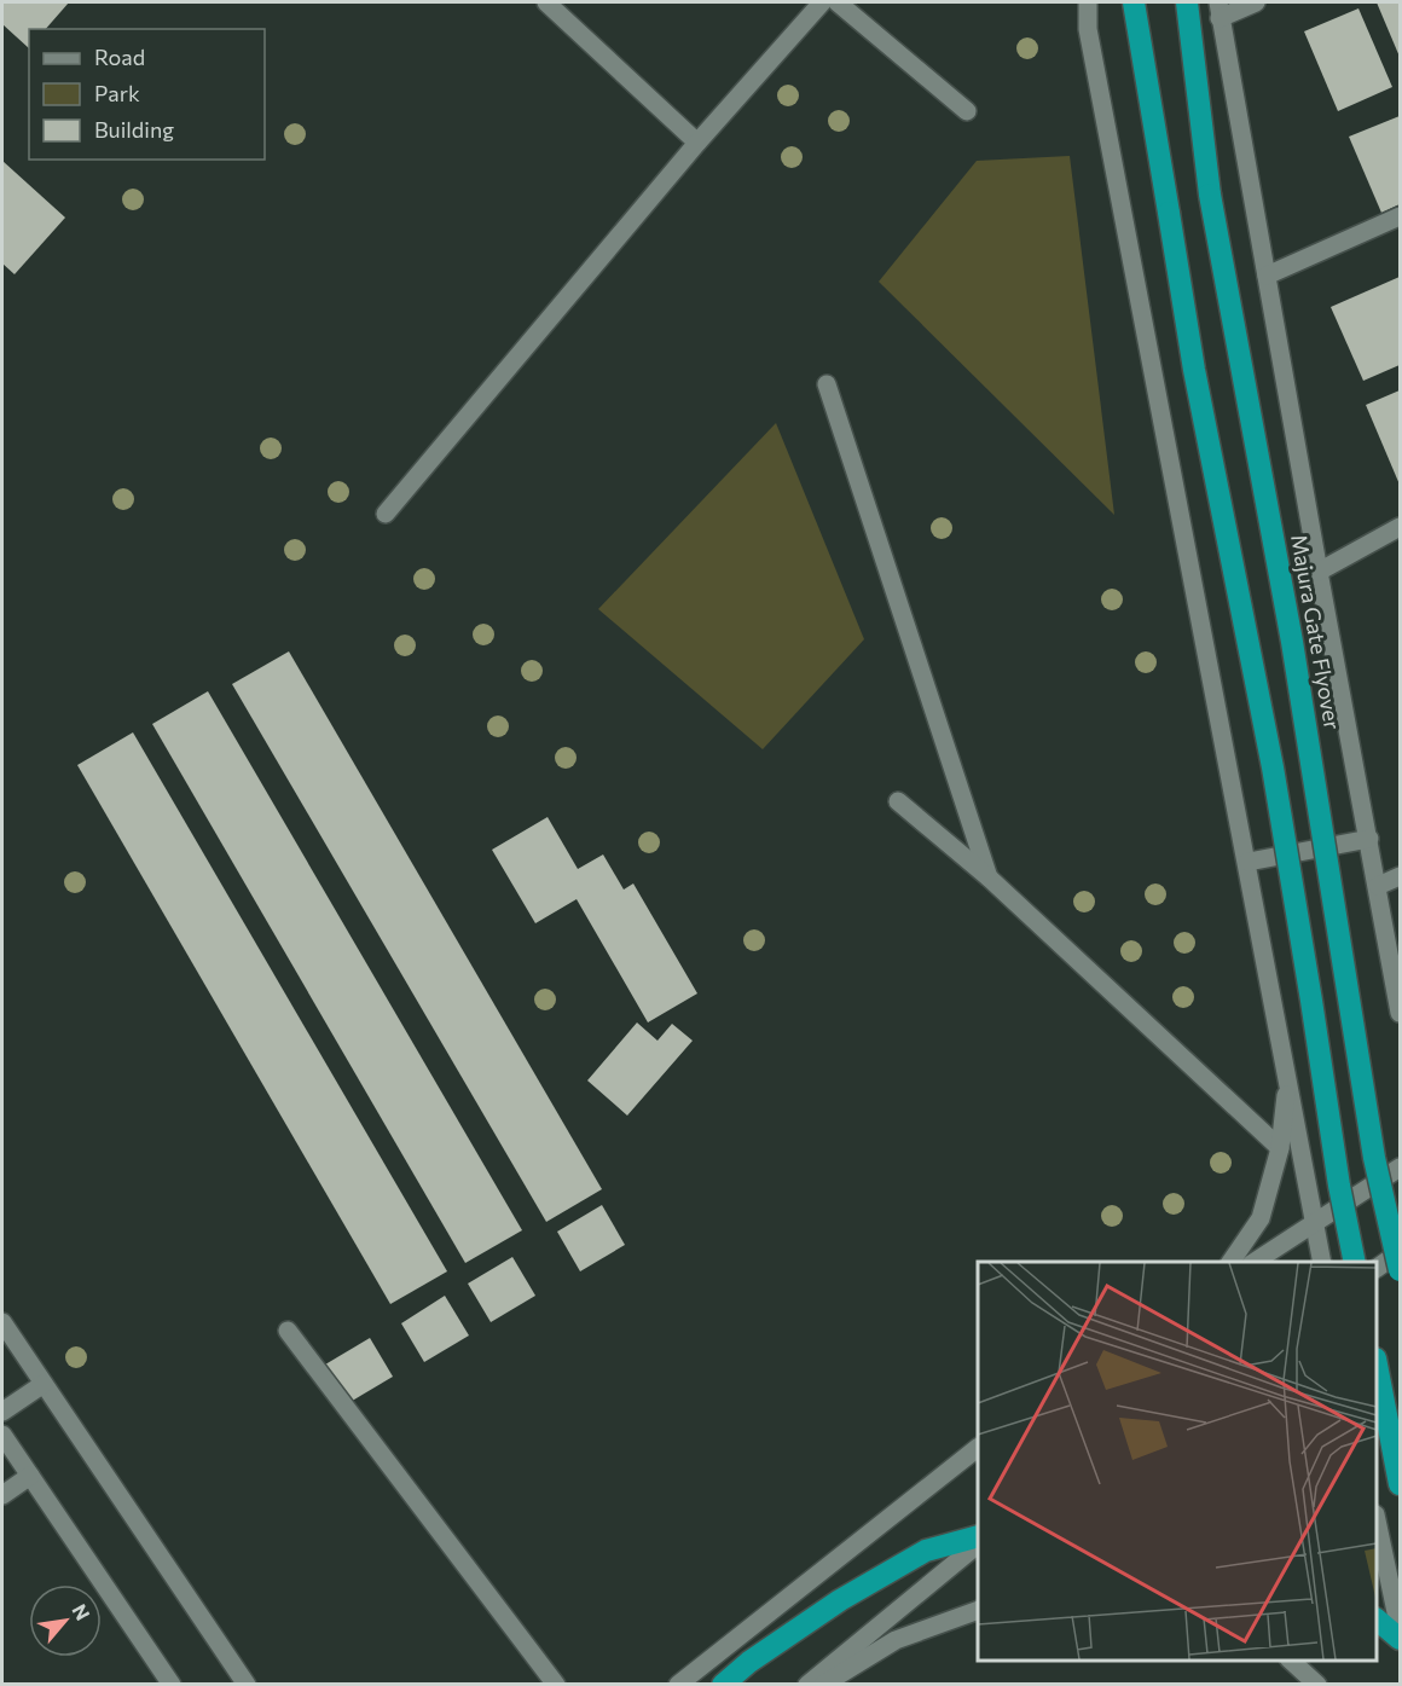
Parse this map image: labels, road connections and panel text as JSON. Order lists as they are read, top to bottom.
{
  "streets": {
    "highway": ["Majura Gate Flyover"]
  },
  "legend": ["Road", "Park", "Building"],
  "north": "top right"
}
